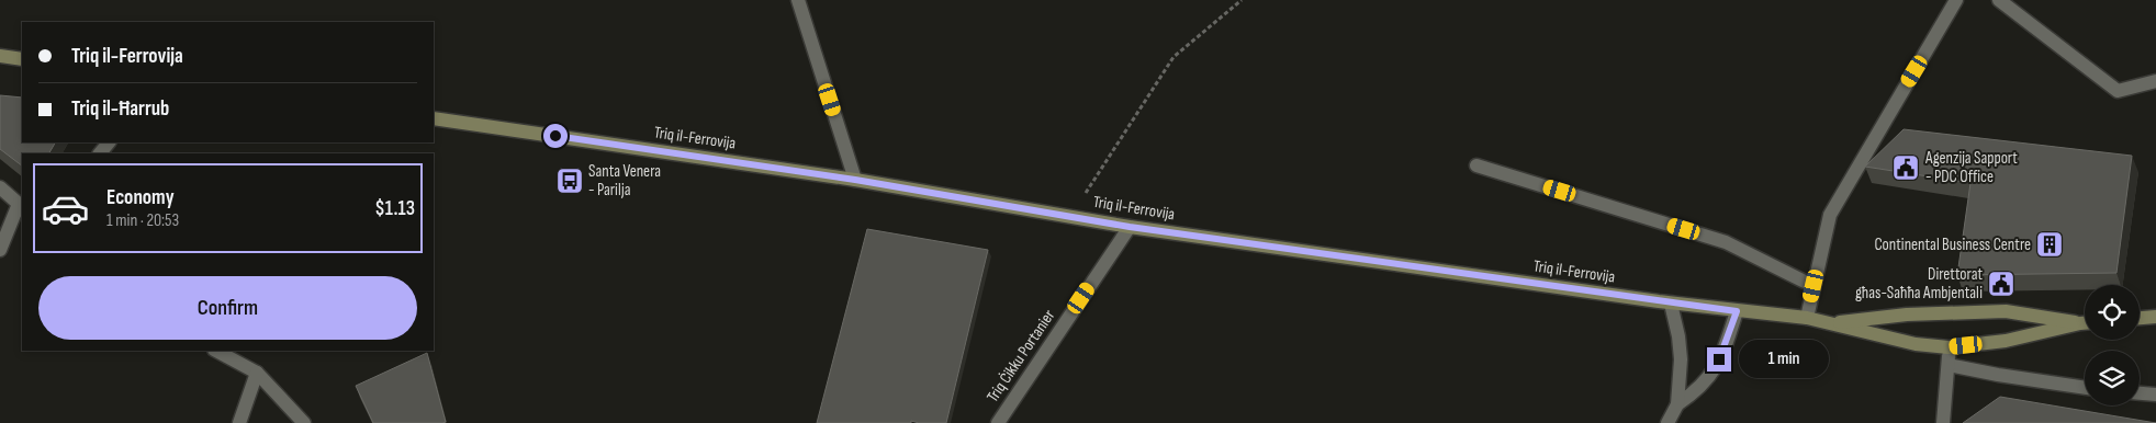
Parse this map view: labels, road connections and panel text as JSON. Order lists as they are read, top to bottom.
{
  "streets": {
    "main road": ["Triq il-Ferrovija"],
    "street": ["Triq Ċikku Portanier"]
  },
  "crossings": [
    ["Triq il-Ferrovija", "Triq Ċikku Portanier"]
  ],
  "places": {
    "public building": ["Agenzija Sapport - PDC Office", "Direttorat għas-Saħħa Ambjentali"],
    "bus stop": ["Santa Venera - Parilja"],
    "building": ["Continental Business Centre"]
  },
  "page": {
    "banner": ["Triq il-Ferrovija", "Triq il-Ħarrub"],
    "list": [
      {
        "name": "Economy",
        "note": "1 min · 20:53",
        "value": "$1.13"
      }
    ],
    "buttons": "Confirm",
    "bubble": "1 min"
  }
}
